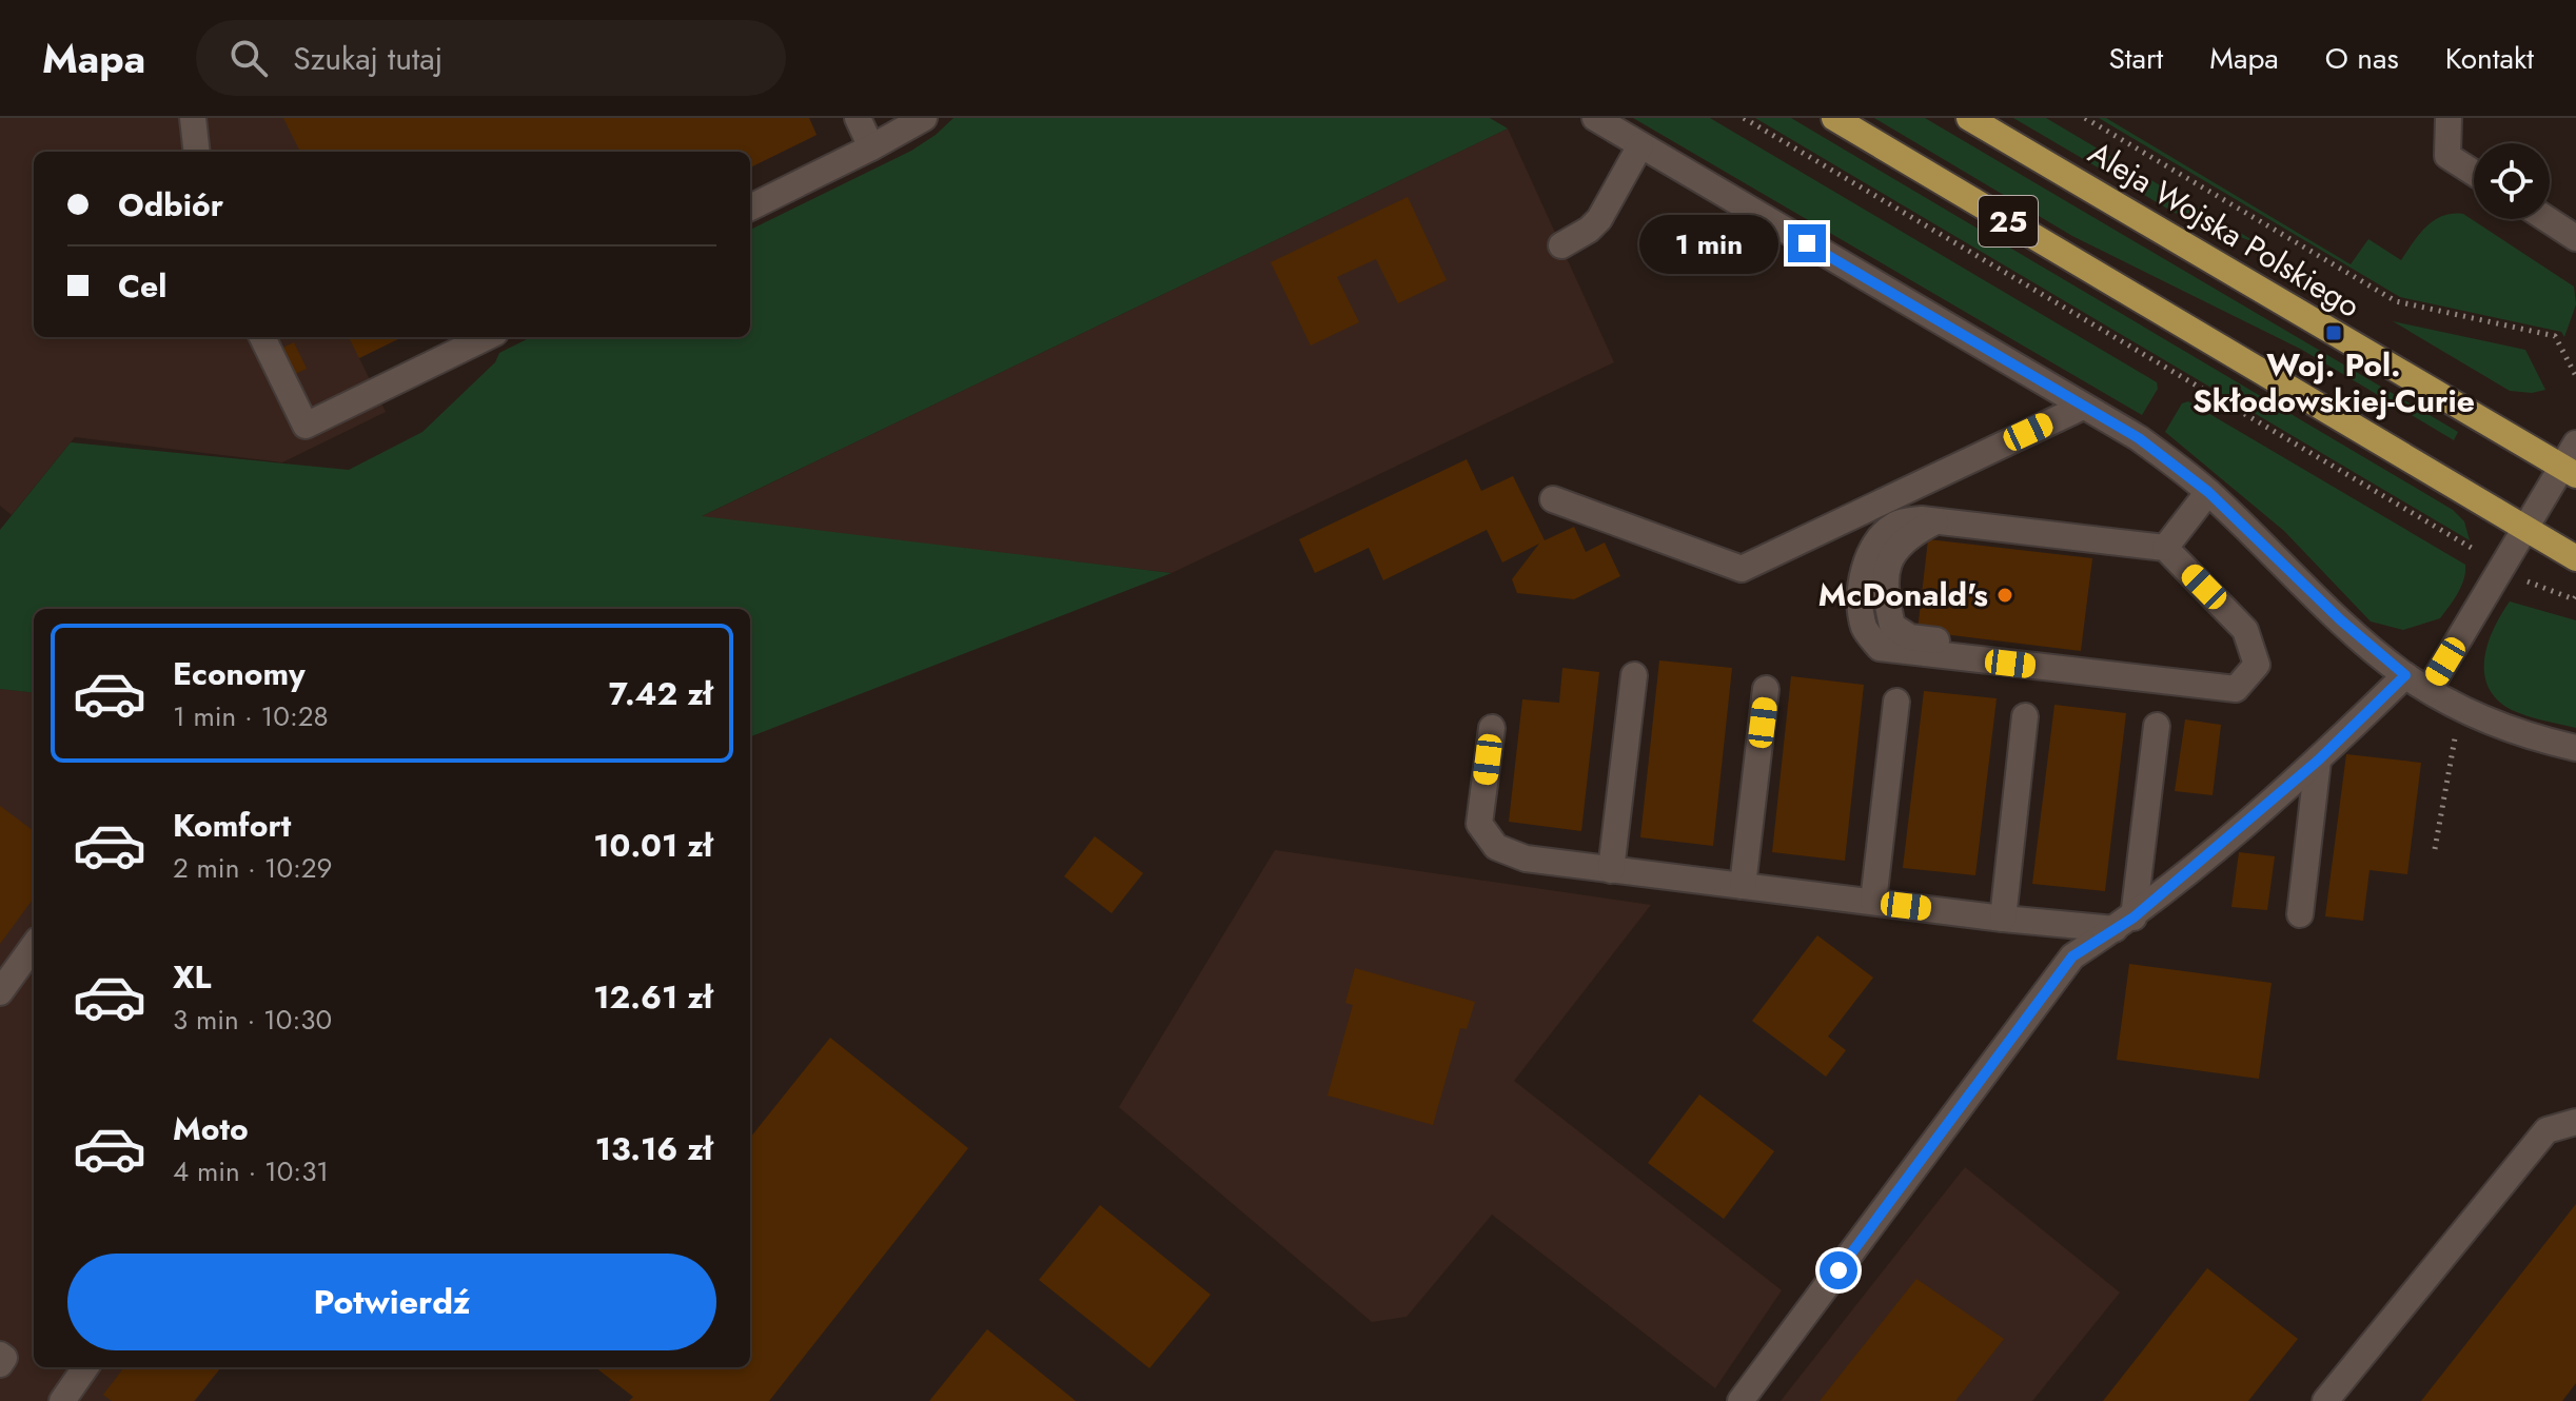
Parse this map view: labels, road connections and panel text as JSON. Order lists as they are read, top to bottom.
{
  "streets": {
    "main road": ["25", "Aleja Wojska Polskiego"]
  },
  "places": {
    "transit": ["Woj. Pol. Skłodowskiej-Curie"],
    "other": ["McDonald's"]
  },
  "page": {
    "header": "Mapa",
    "search": "Szukaj tutaj",
    "nav": [
      "Start",
      "Mapa",
      "O nas",
      "Kontakt"
    ],
    "banner": ["Odbiór", "Cel"],
    "bubble": "1 min",
    "list": [
      {
        "name": "Economy",
        "note": "1 min · 10:28",
        "value": "7.42 zł"
      },
      {
        "name": "Komfort",
        "note": "2 min · 10:29",
        "value": "10.01 zł"
      },
      {
        "name": "XL",
        "note": "3 min · 10:30",
        "value": "12.61 zł"
      },
      {
        "name": "Moto",
        "note": "4 min · 10:31",
        "value": "13.16 zł"
      }
    ],
    "buttons": "Potwierdź"
  }
}
